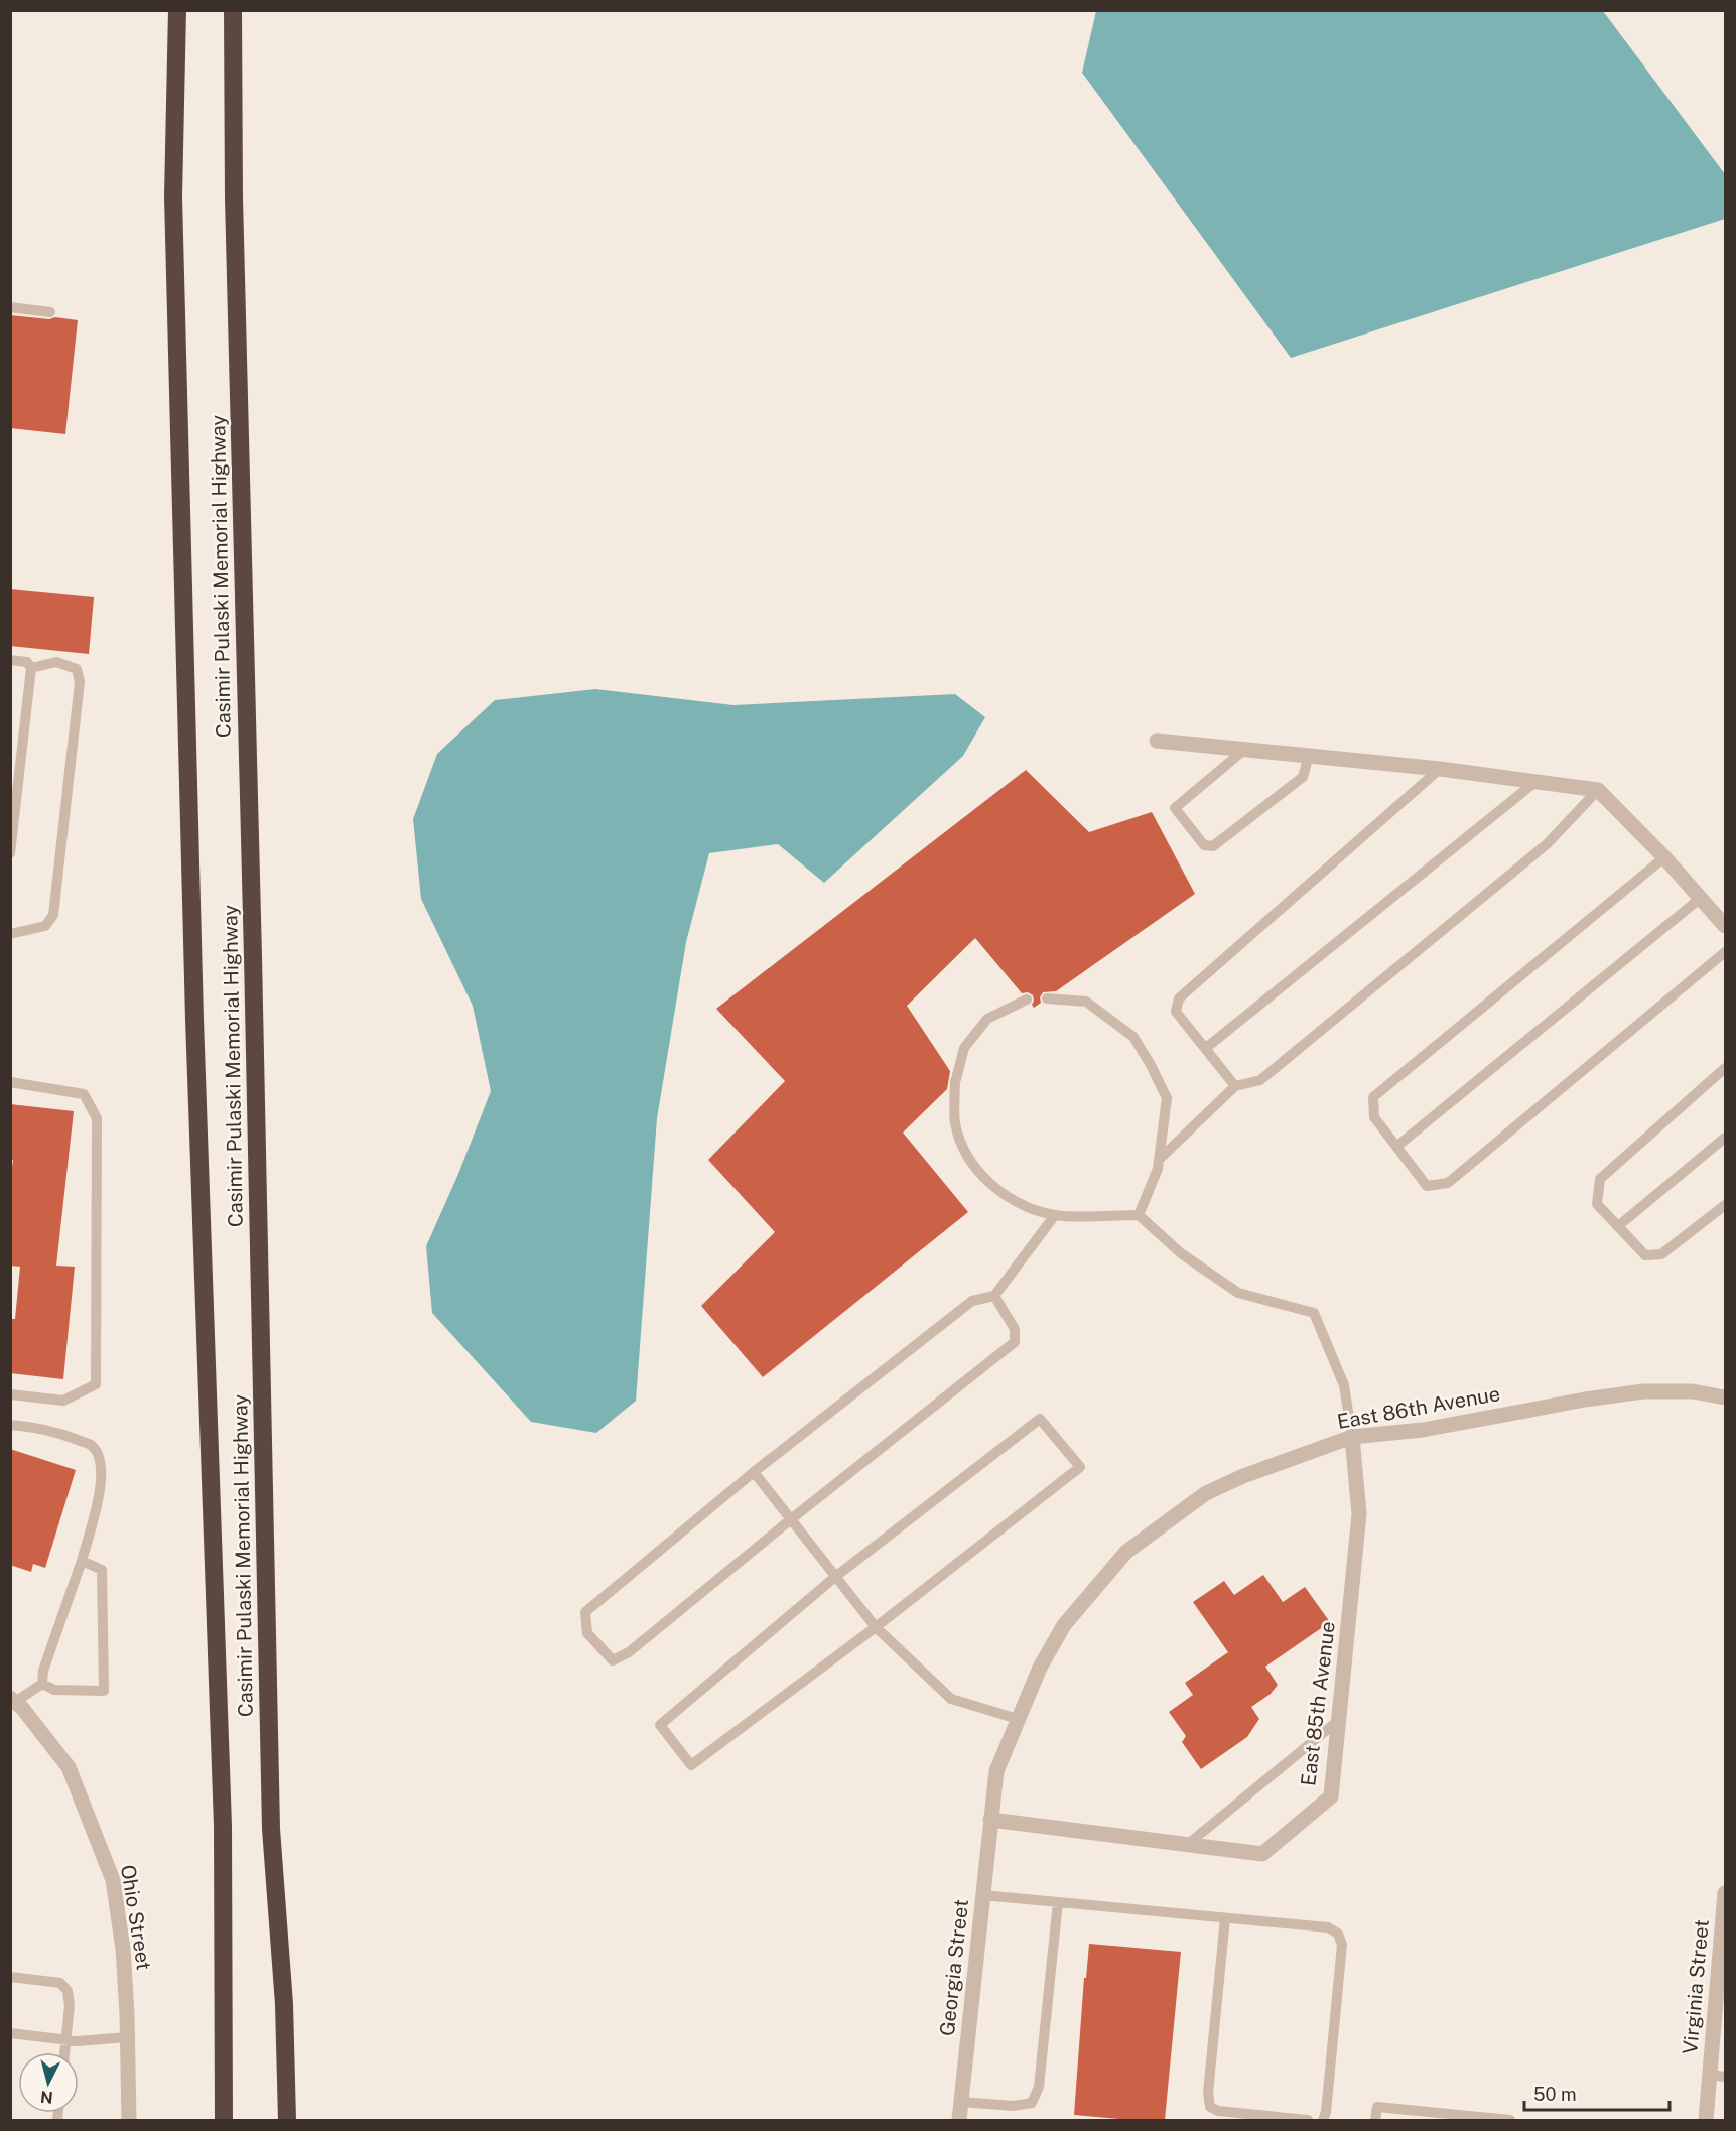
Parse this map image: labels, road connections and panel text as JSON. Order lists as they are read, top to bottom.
{
  "streets": {
    "highway": ["Casimir Pulaski Memorial Highway"],
    "street": [
      "East 86th Avenue",
      "East 85th Avenue",
      "Ohio Street",
      "Georgia Street",
      "Virginia Street"
    ]
  },
  "crossings": [
    ["East 86th Avenue", "East 85th Avenue"],
    ["East 86th Avenue", "Georgia Street"],
    ["East 85th Avenue", "Georgia Street"]
  ],
  "scale_bar": "50 m",
  "north": "bottom"
}
